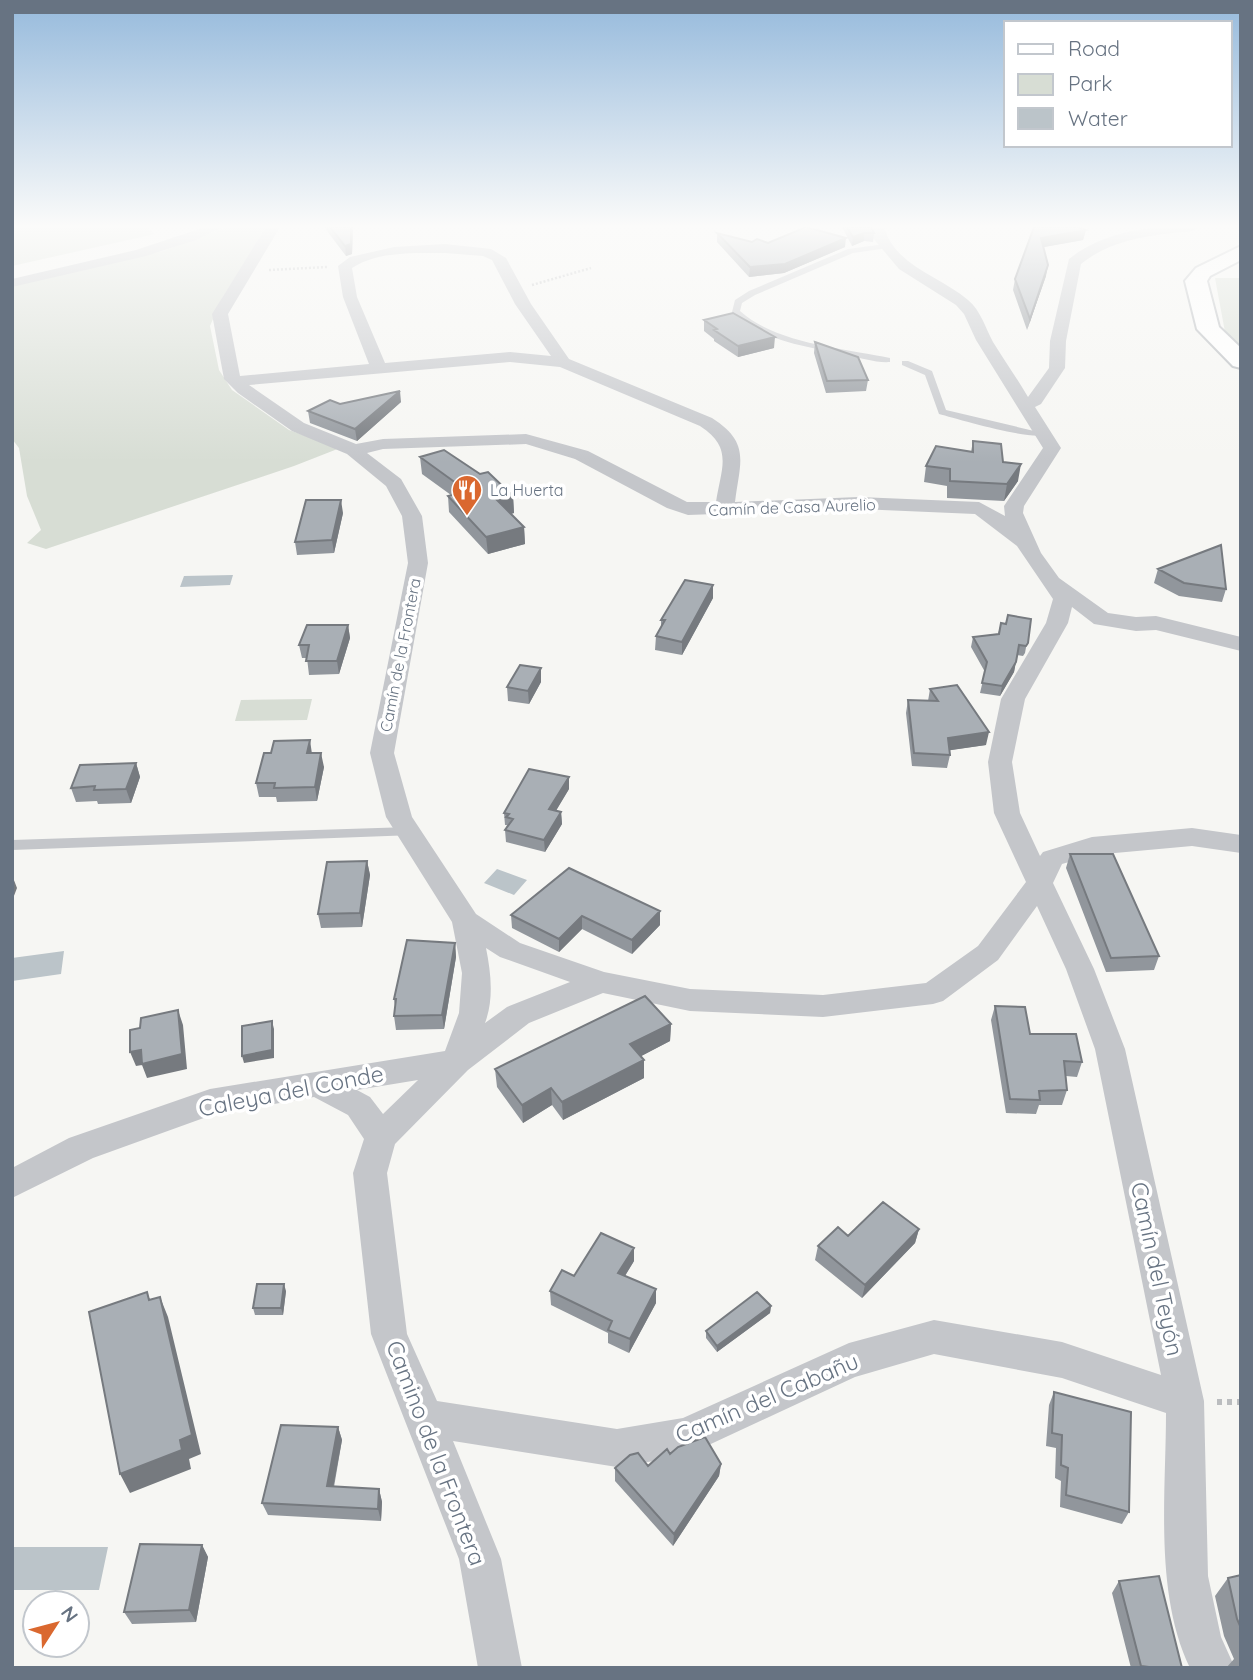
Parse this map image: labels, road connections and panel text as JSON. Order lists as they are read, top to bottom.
{
  "streets": {
    "street": [
      "Camín de Casa Aurelio",
      "Camín de la Frontera",
      "Caleya del Conde",
      "Camín del Teyón",
      "Camín del Cabañu",
      "Camino de la Frontera"
    ]
  },
  "crossings": [
    ["Camín de Casa Aurelio", "Camín de la Frontera"],
    ["Caleya del Conde", "Camino de la Frontera"],
    ["Camín del Teyón", "Camín del Cabañu"],
    ["Camín del Cabañu", "Camino de la Frontera"]
  ],
  "places": {
    "restaurant": ["La Huerta"]
  },
  "legend": ["Road", "Park", "Water"],
  "north": "top right"
}
